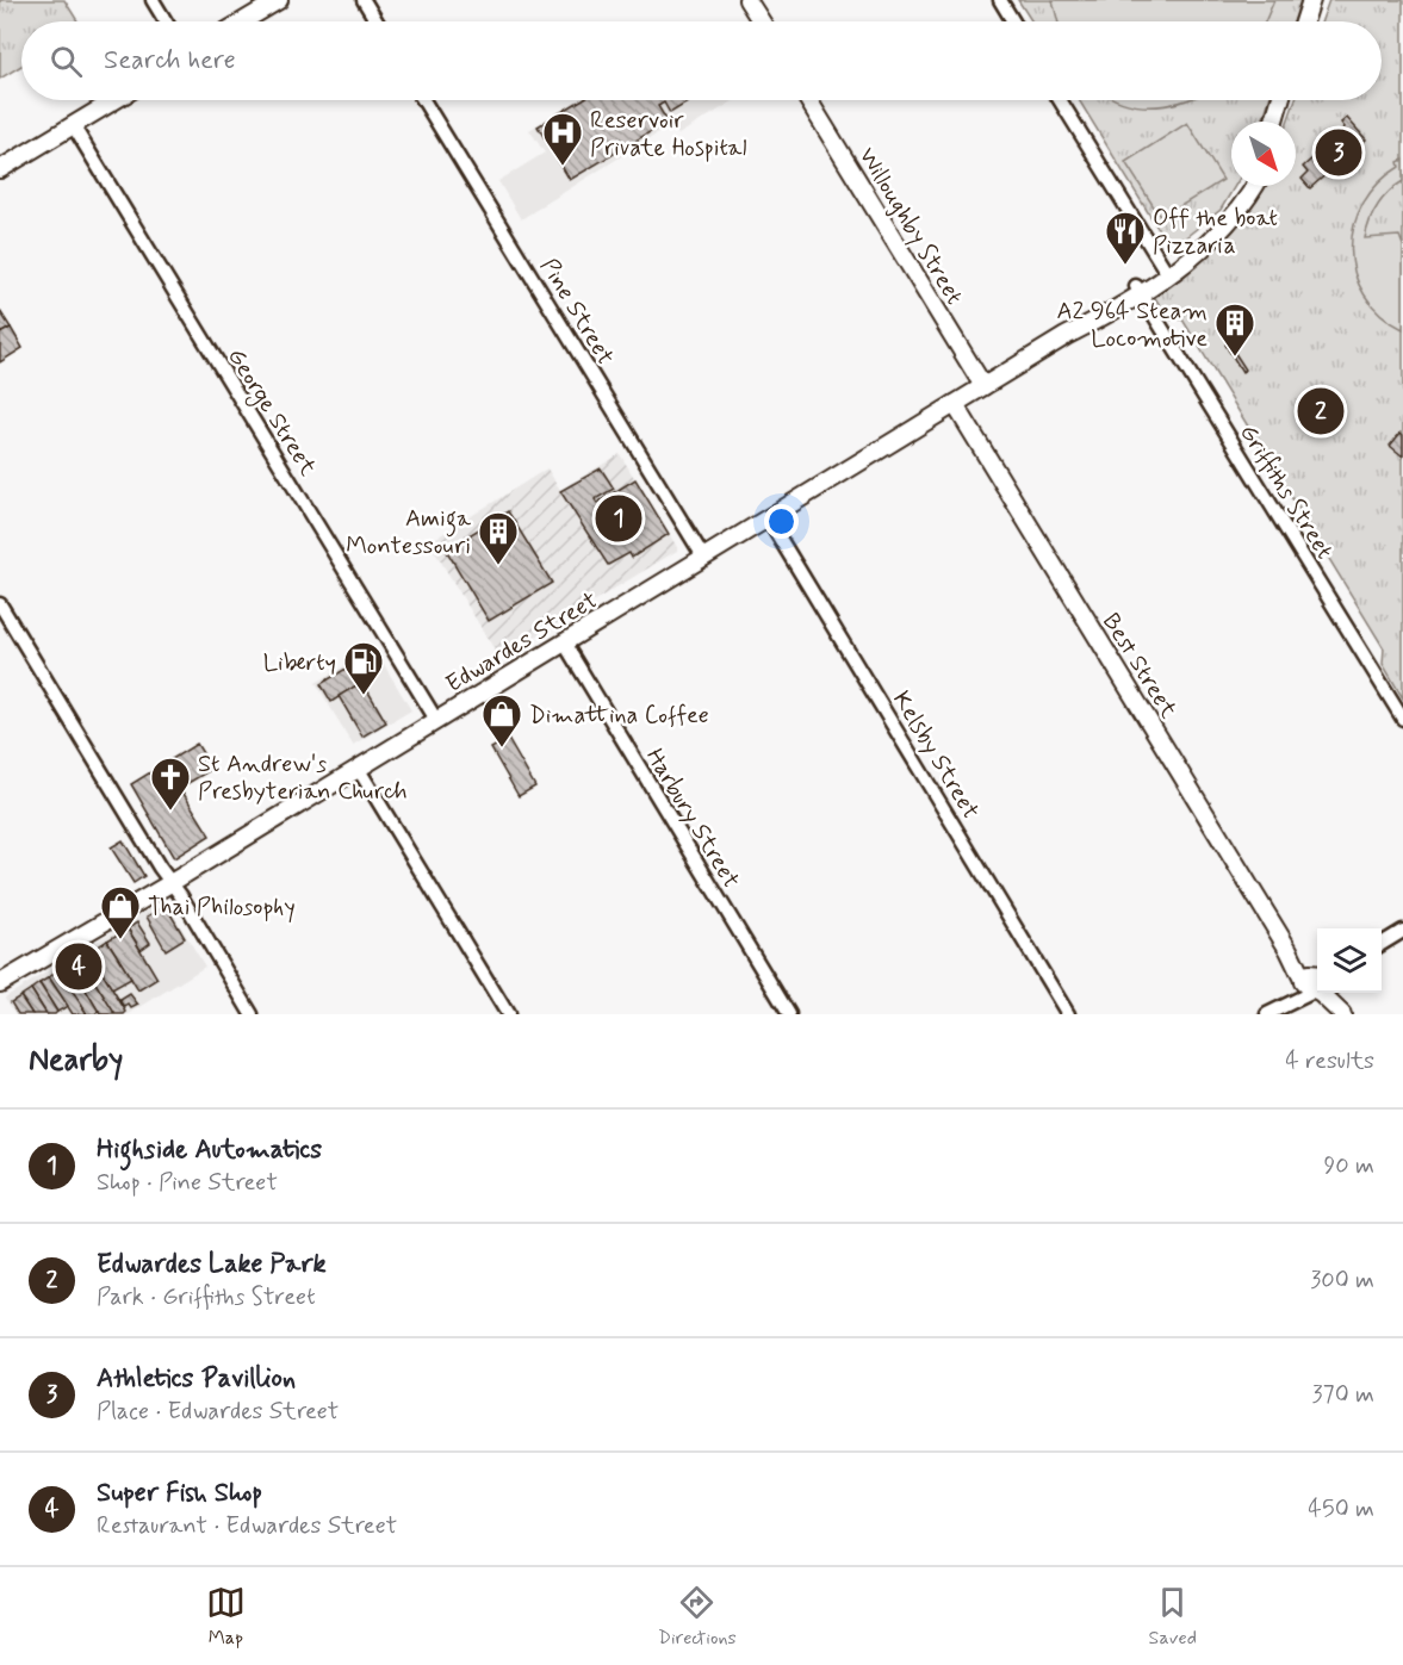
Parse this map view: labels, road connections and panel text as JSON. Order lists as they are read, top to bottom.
{
  "streets": {
    "street": [
      "Willoughby Street",
      "Pine Street",
      "George Street",
      "Griffiths Street",
      "Edwardes Street",
      "Best Street",
      "Kelsby Street",
      "Harbury Street"
    ]
  },
  "crossings": [
    ["Willoughby Street", "Edwardes Street"],
    ["Pine Street", "Edwardes Street"],
    ["George Street", "Edwardes Street"],
    ["Griffiths Street", "Edwardes Street"],
    ["Edwardes Street", "Best Street"],
    ["Edwardes Street", "Kelsby Street"],
    ["Edwardes Street", "Harbury Street"]
  ],
  "places": {
    "hospital": ["Reservoir Private Hospital"],
    "restaurant": ["Off the boat Pizzaria"],
    "building": ["A2 964 Steam Locomotive", "Amiga Montessouri"],
    "fuel station": ["Liberty"],
    "shop": ["Dimattina Coffee", "Thai Philosophy"],
    "church": ["St Andrew's Presbyterian Church"]
  },
  "north": "bottom right",
  "page": {
    "search": "Search here",
    "pins": [
      "3",
      "2",
      "1",
      "4"
    ],
    "heading": ["Nearby", "4 results"],
    "list": [
      {
        "mark": "1",
        "name": "Highside Automatics",
        "note": "Shop · Pine Street",
        "value": "90 m"
      },
      {
        "mark": "2",
        "name": "Edwardes Lake Park",
        "note": "Park · Griffiths Street",
        "value": "300 m"
      },
      {
        "mark": "3",
        "name": "Athletics Pavillion",
        "note": "Place · Edwardes Street",
        "value": "370 m"
      },
      {
        "mark": "4",
        "name": "Super Fish Shop",
        "note": "Restaurant · Edwardes Street",
        "value": "450 m"
      }
    ],
    "nav": ["Map", "Directions", "Saved"]
  }
}
